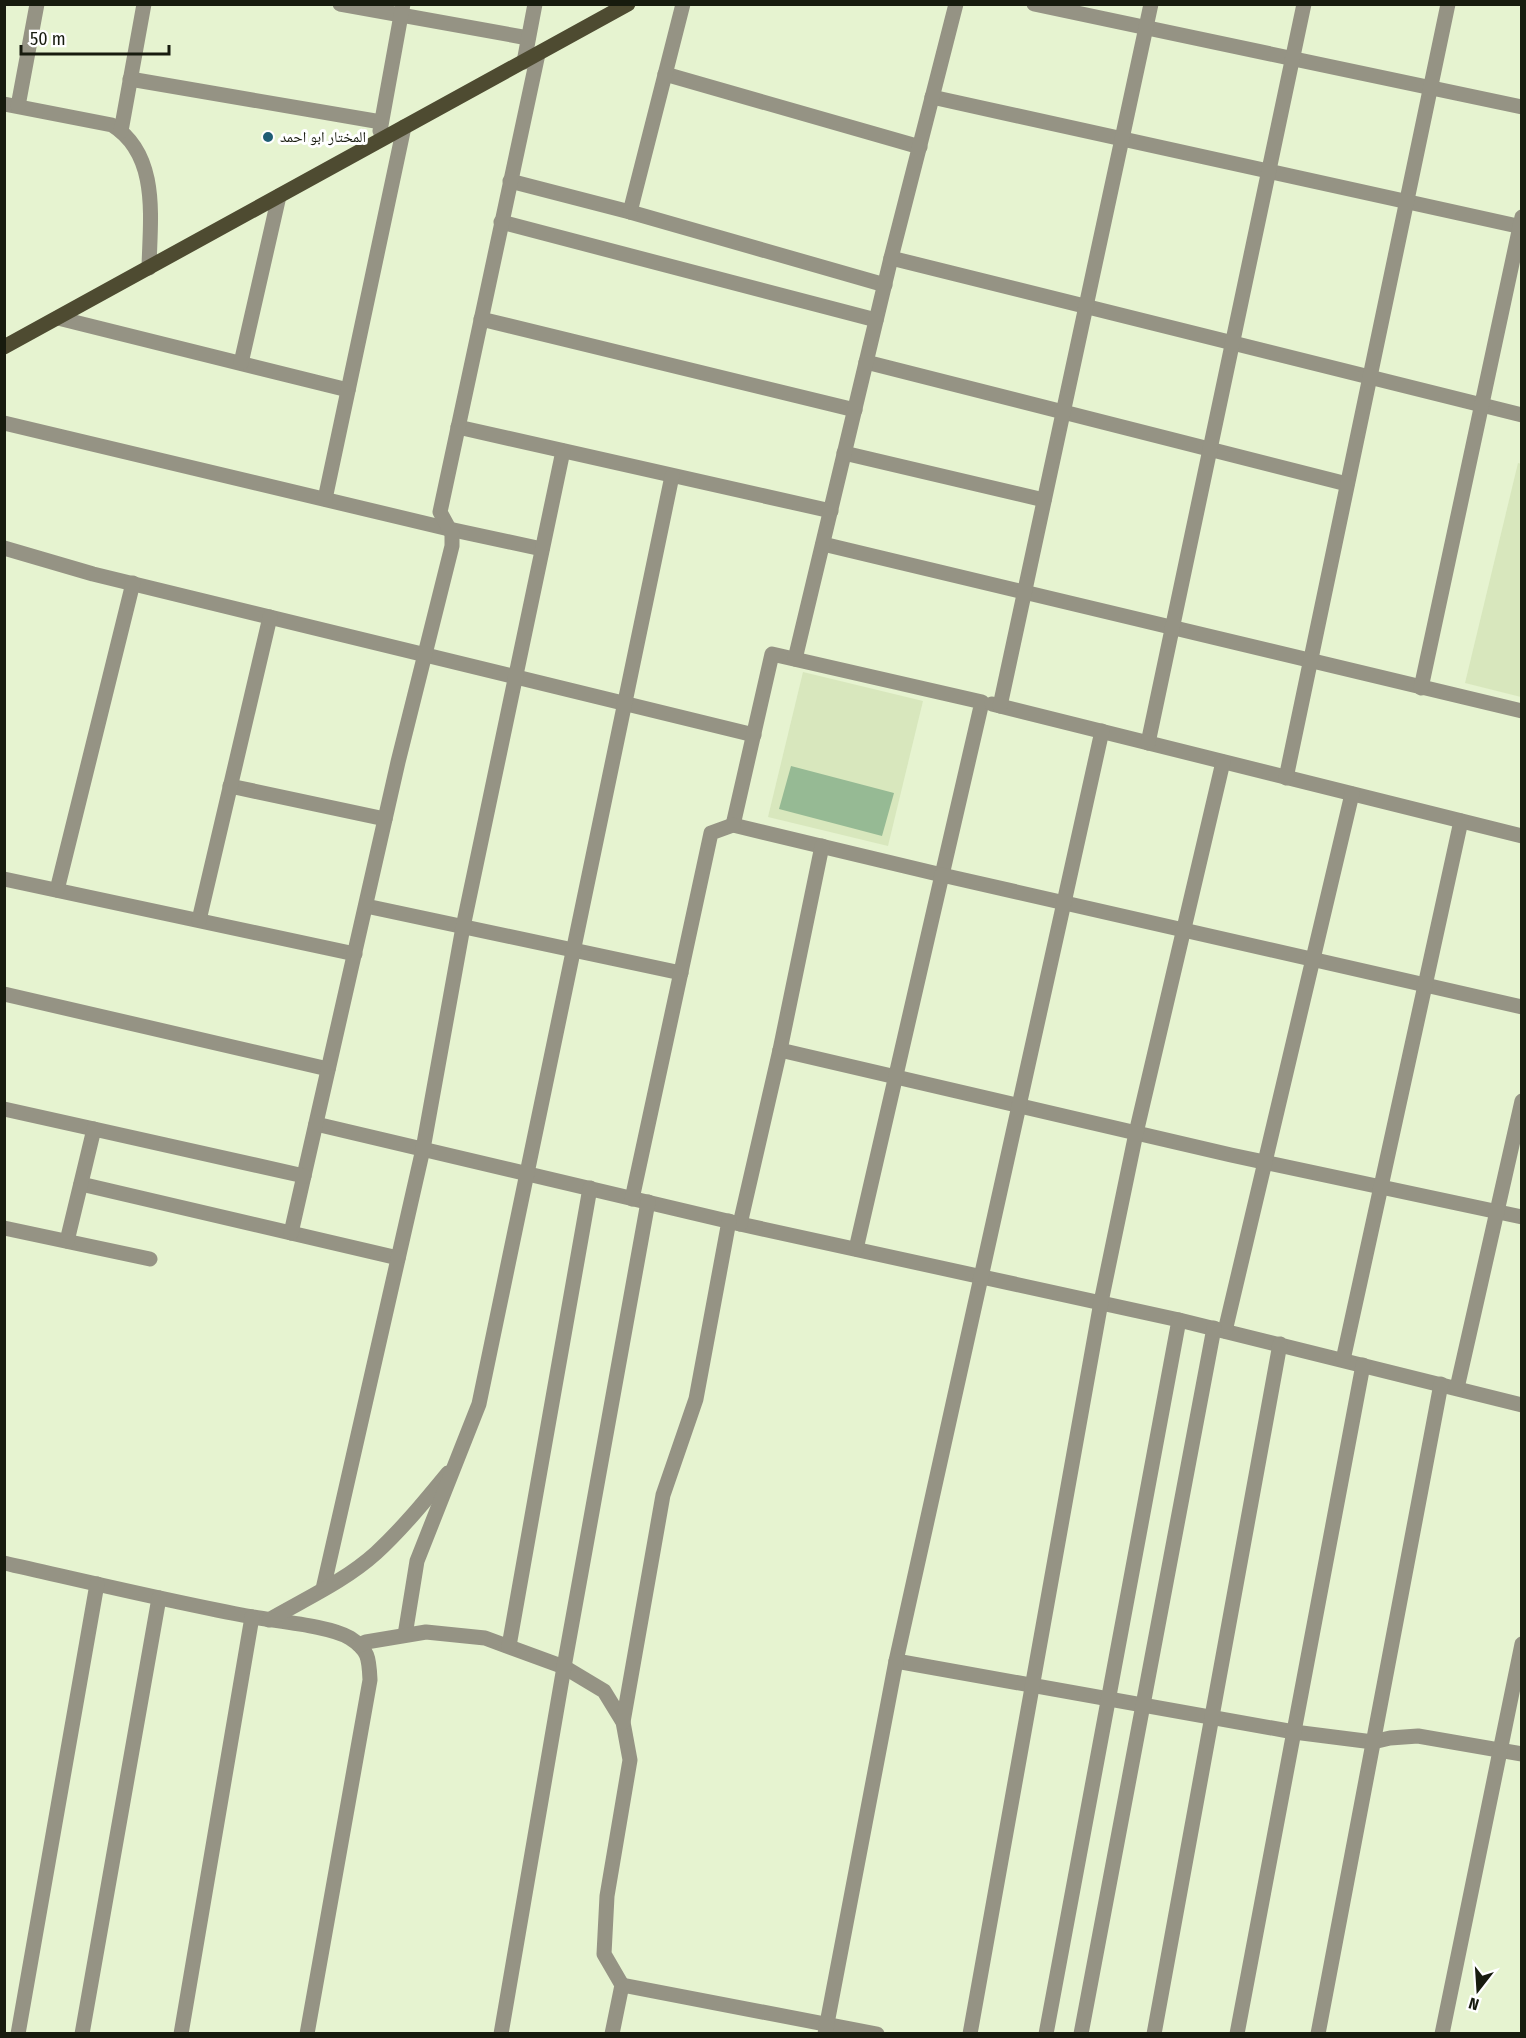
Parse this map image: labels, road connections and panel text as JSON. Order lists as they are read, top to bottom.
{
  "places": ["المختار ابو احمد"],
  "scale_bar": "50 m",
  "north": "bottom"
}
